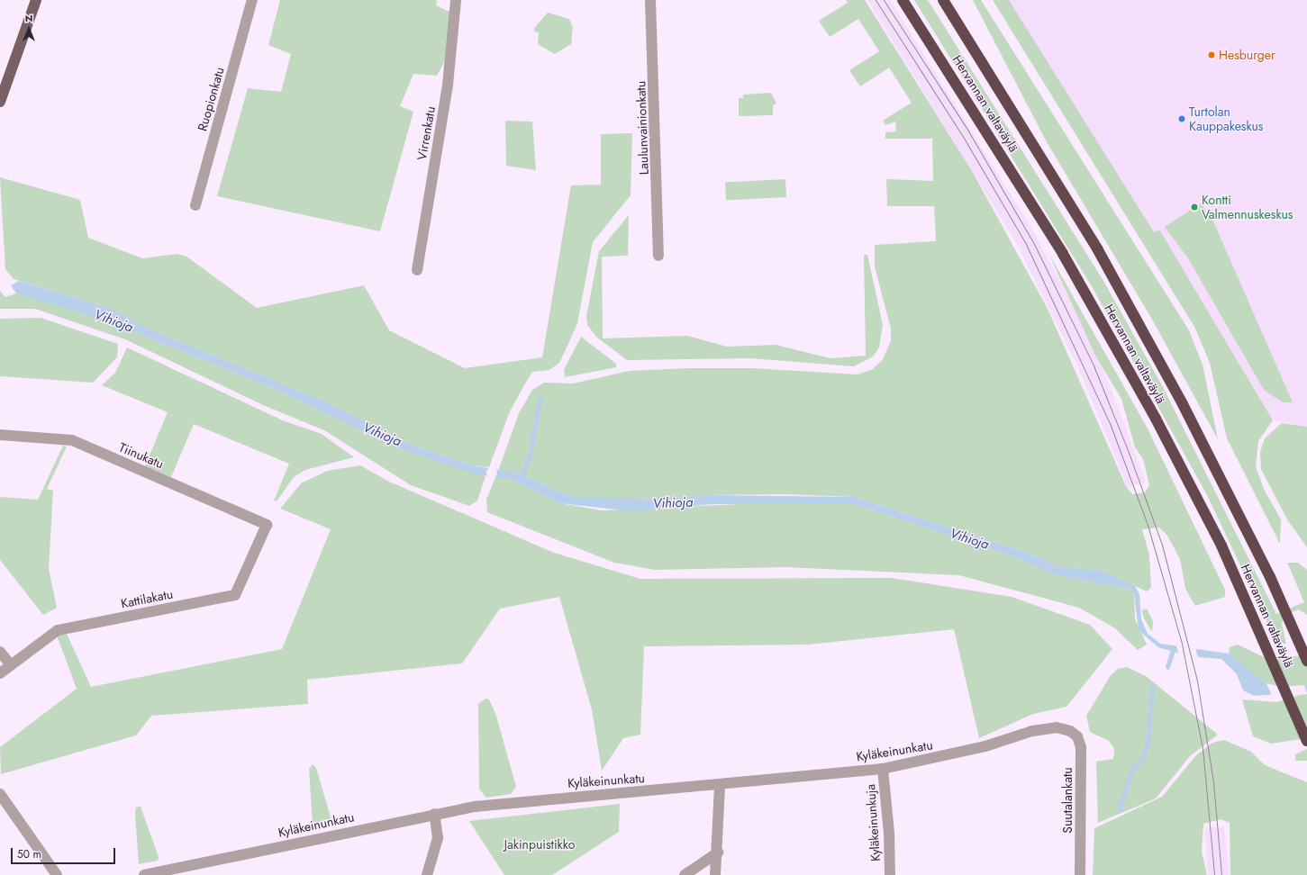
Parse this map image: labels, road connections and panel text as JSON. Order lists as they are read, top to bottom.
{
  "streets": {
    "highway": ["Hervannan valtaväylä"],
    "street": [
      "Ruopionkatu",
      "Laulunvainionkatu",
      "Virrenkatu",
      "Tiinukatu",
      "Kattilakatu",
      "Kyläkeinunkatu",
      "Suutalankatu",
      "Kyläkeinunkuja"
    ]
  },
  "crossings": [
    ["Tiinukatu", "Kattilakatu"],
    ["Kyläkeinunkatu", "Suutalankatu"],
    ["Kyläkeinunkatu", "Kyläkeinunkuja"]
  ],
  "water": ["Vihioja"],
  "parks": ["Jakinpuistikko"],
  "places": ["Hesburger", "Turtolan Kauppakeskus", "Kontti Valmennuskeskus"],
  "scale_bar": "50 m",
  "north": "top"
}
